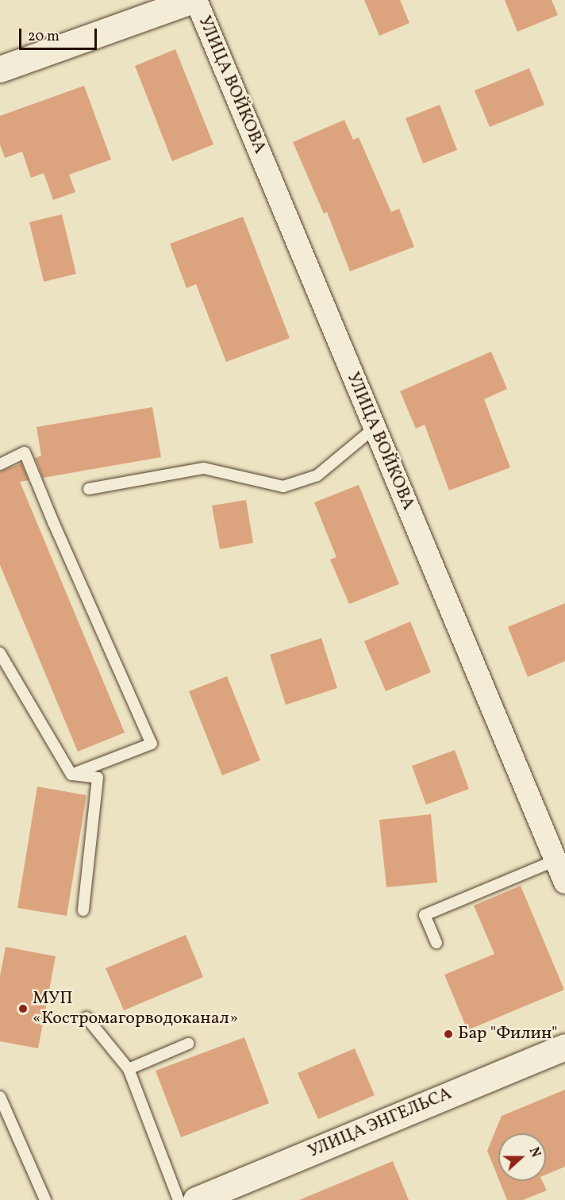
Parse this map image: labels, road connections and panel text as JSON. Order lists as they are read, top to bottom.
{
  "streets": {
    "main road": ["УЛИЦА ЭНГЕЛЬСА"],
    "street": ["УЛИЦА ВОЙКОВА"]
  },
  "places": ["МУП «Костромагорводоканал»", "Бар \"Филин\""],
  "scale_bar": "20 m",
  "north": "right"
}
